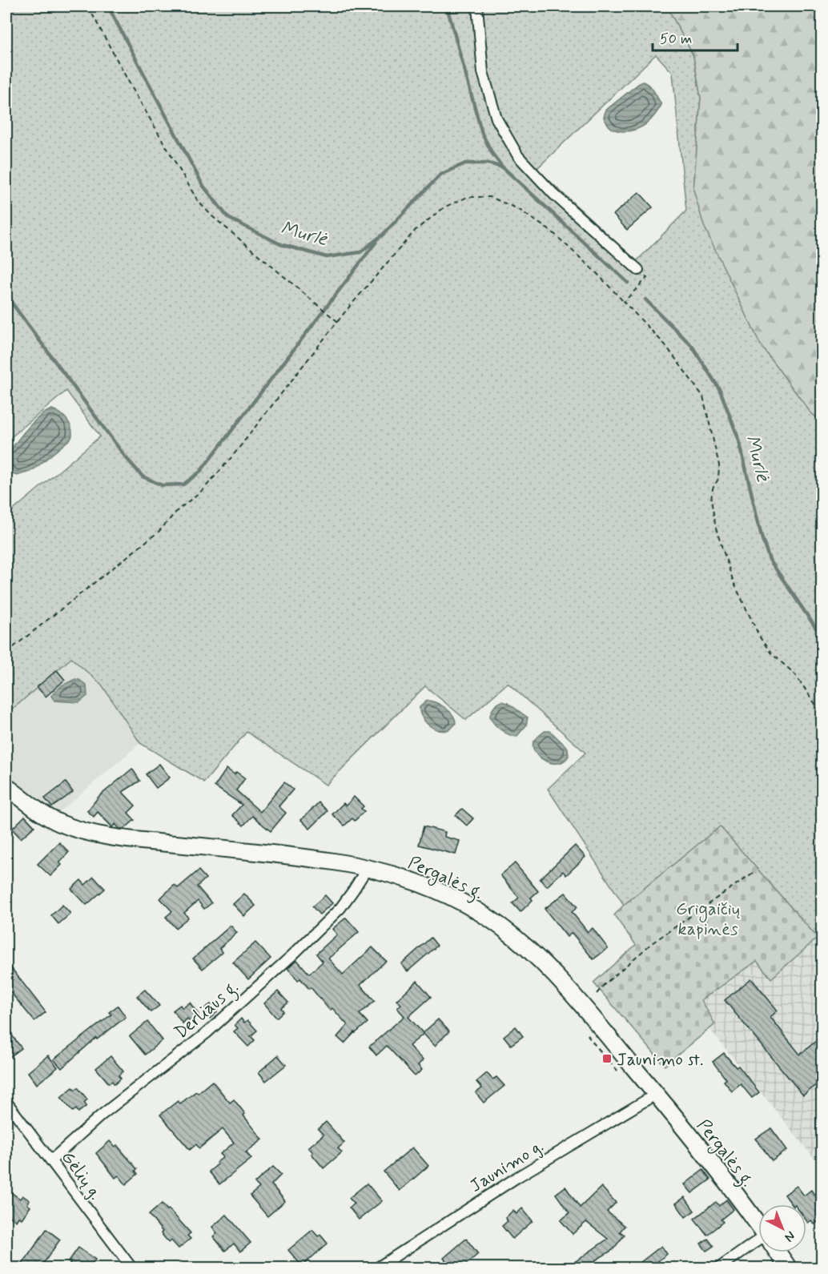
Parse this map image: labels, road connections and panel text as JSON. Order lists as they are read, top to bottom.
{
  "streets": {
    "main road": ["Pergalės g."],
    "street": ["Derliaus g.", "Jaunimo g.", "Gėlių g."]
  },
  "crossings": [
    ["Pergalės g.", "Derliaus g."],
    ["Pergalės g.", "Jaunimo g."],
    ["Derliaus g.", "Gėlių g."]
  ],
  "water": ["Murlė"],
  "parks": ["Grigaičių kapinės"],
  "places": {
    "transit": ["Jaunimo st."]
  },
  "scale_bar": "50 m",
  "north": "bottom right"
}
